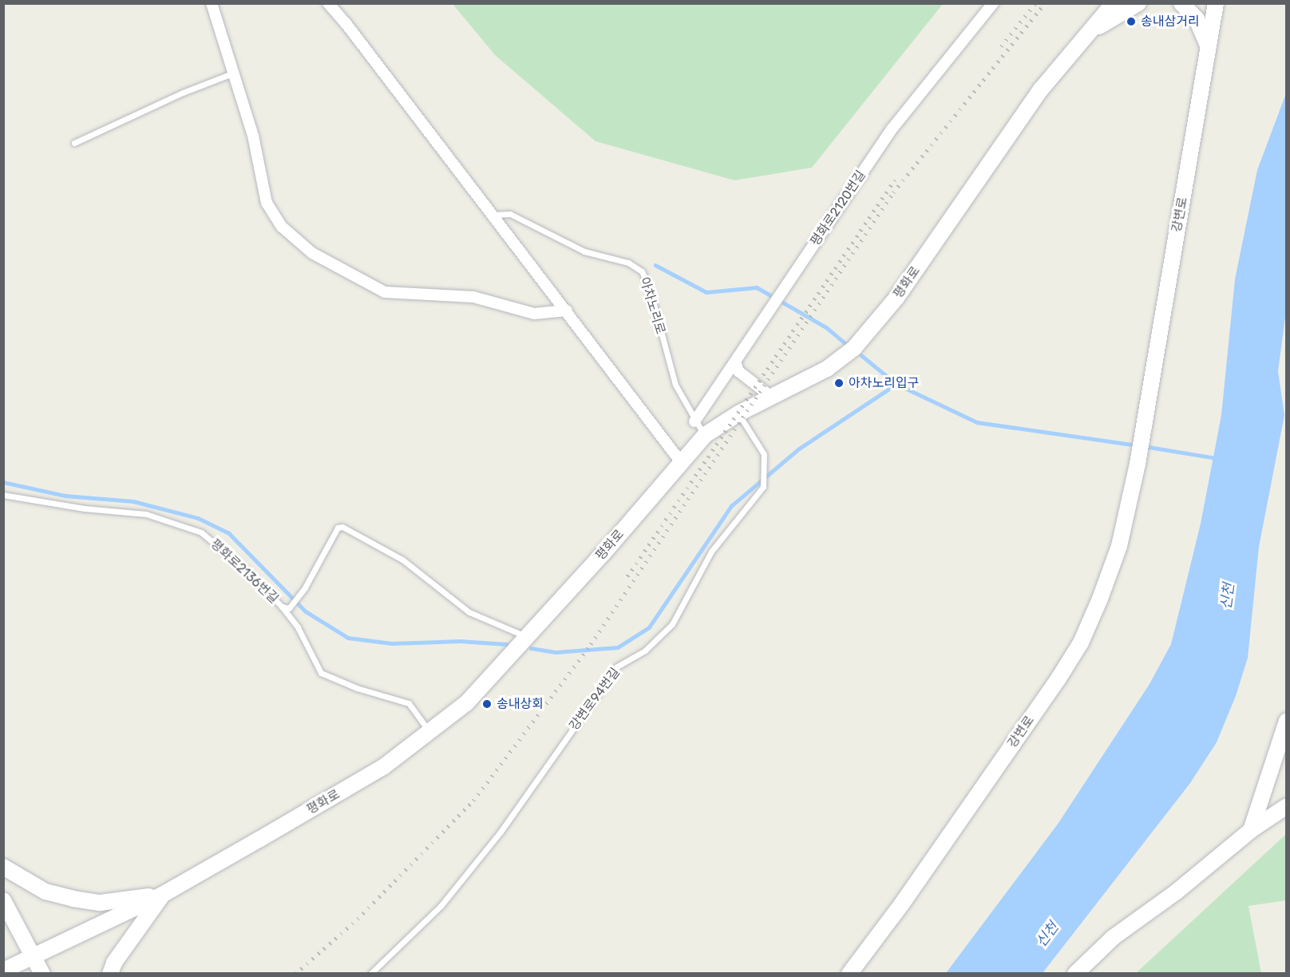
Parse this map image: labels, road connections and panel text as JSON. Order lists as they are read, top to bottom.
{
  "streets": {
    "main road": ["강변로", "평화로"],
    "street": ["평화로2120번길"],
    "lane": ["아차노리로", "평화로2136번길", "강변로94번길"]
  },
  "crossings": [
    ["평화로2120번길", "아차노리로"],
    ["평화로", "아차노리로"],
    ["평화로", "평화로2136번길"],
    ["평화로", "강변로94번길"]
  ],
  "water": ["신천"],
  "places": ["송내삼거리", "아차노리입구", "송내상회"]
}
